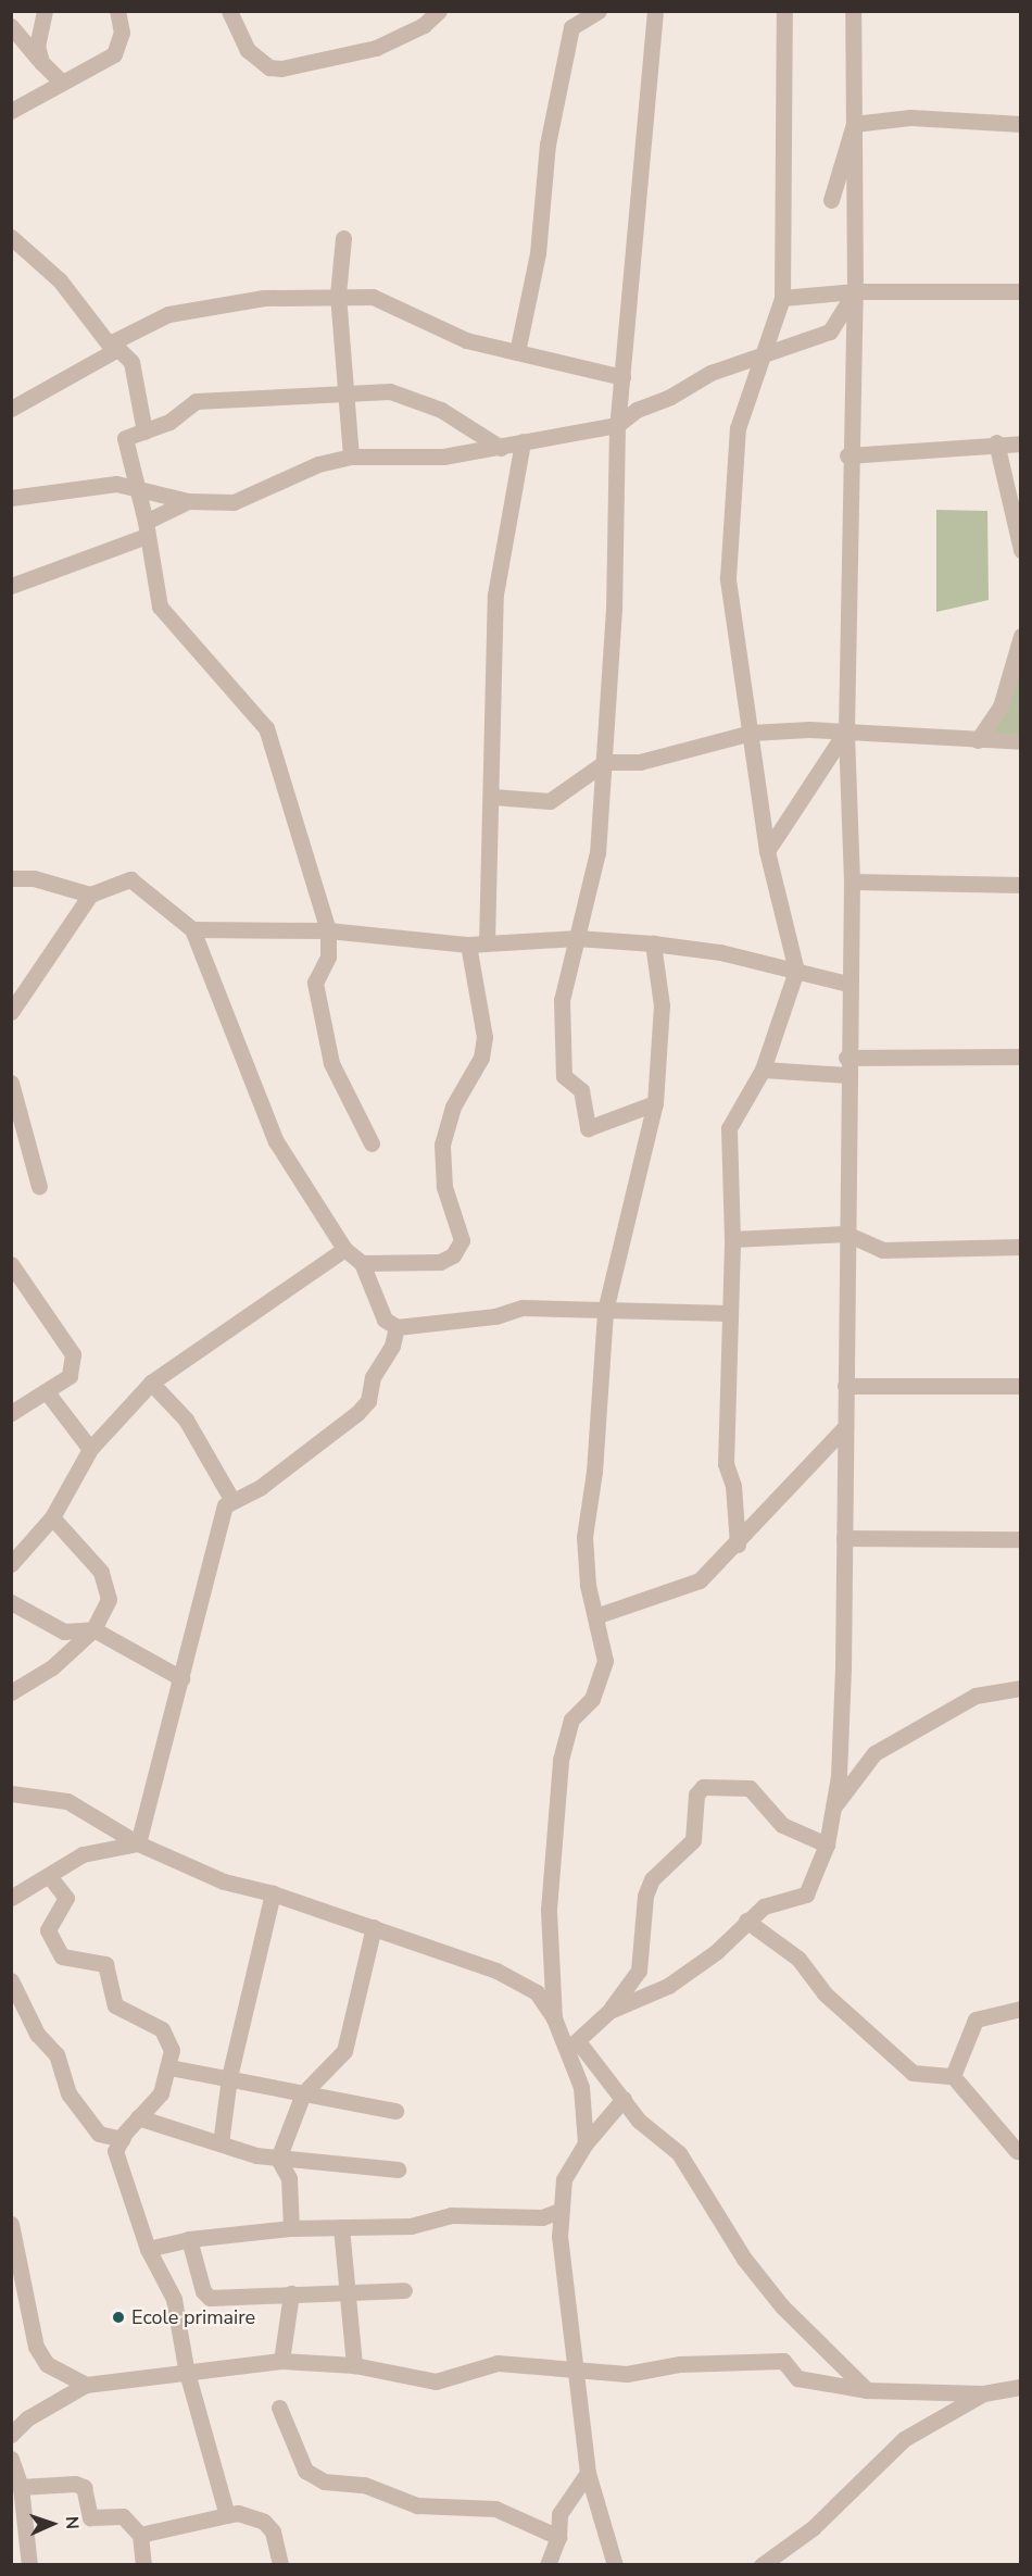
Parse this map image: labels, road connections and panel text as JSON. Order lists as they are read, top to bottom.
{
  "places": ["Ecole primaire"],
  "north": "right"
}
